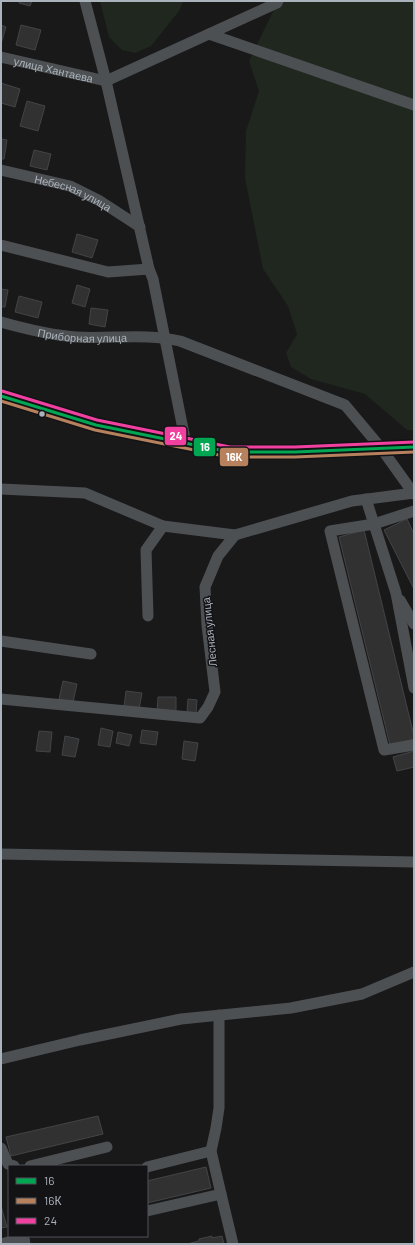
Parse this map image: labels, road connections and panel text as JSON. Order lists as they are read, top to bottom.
{
  "streets": {
    "street": [
      "улица Хантаева",
      "Небесная улица",
      "Приборная улица",
      "Лесная улица"
    ]
  },
  "lines": ["transit line 24", "transit line 16", "transit line 16К"],
  "legend": ["16", "16К", "24"]
}
